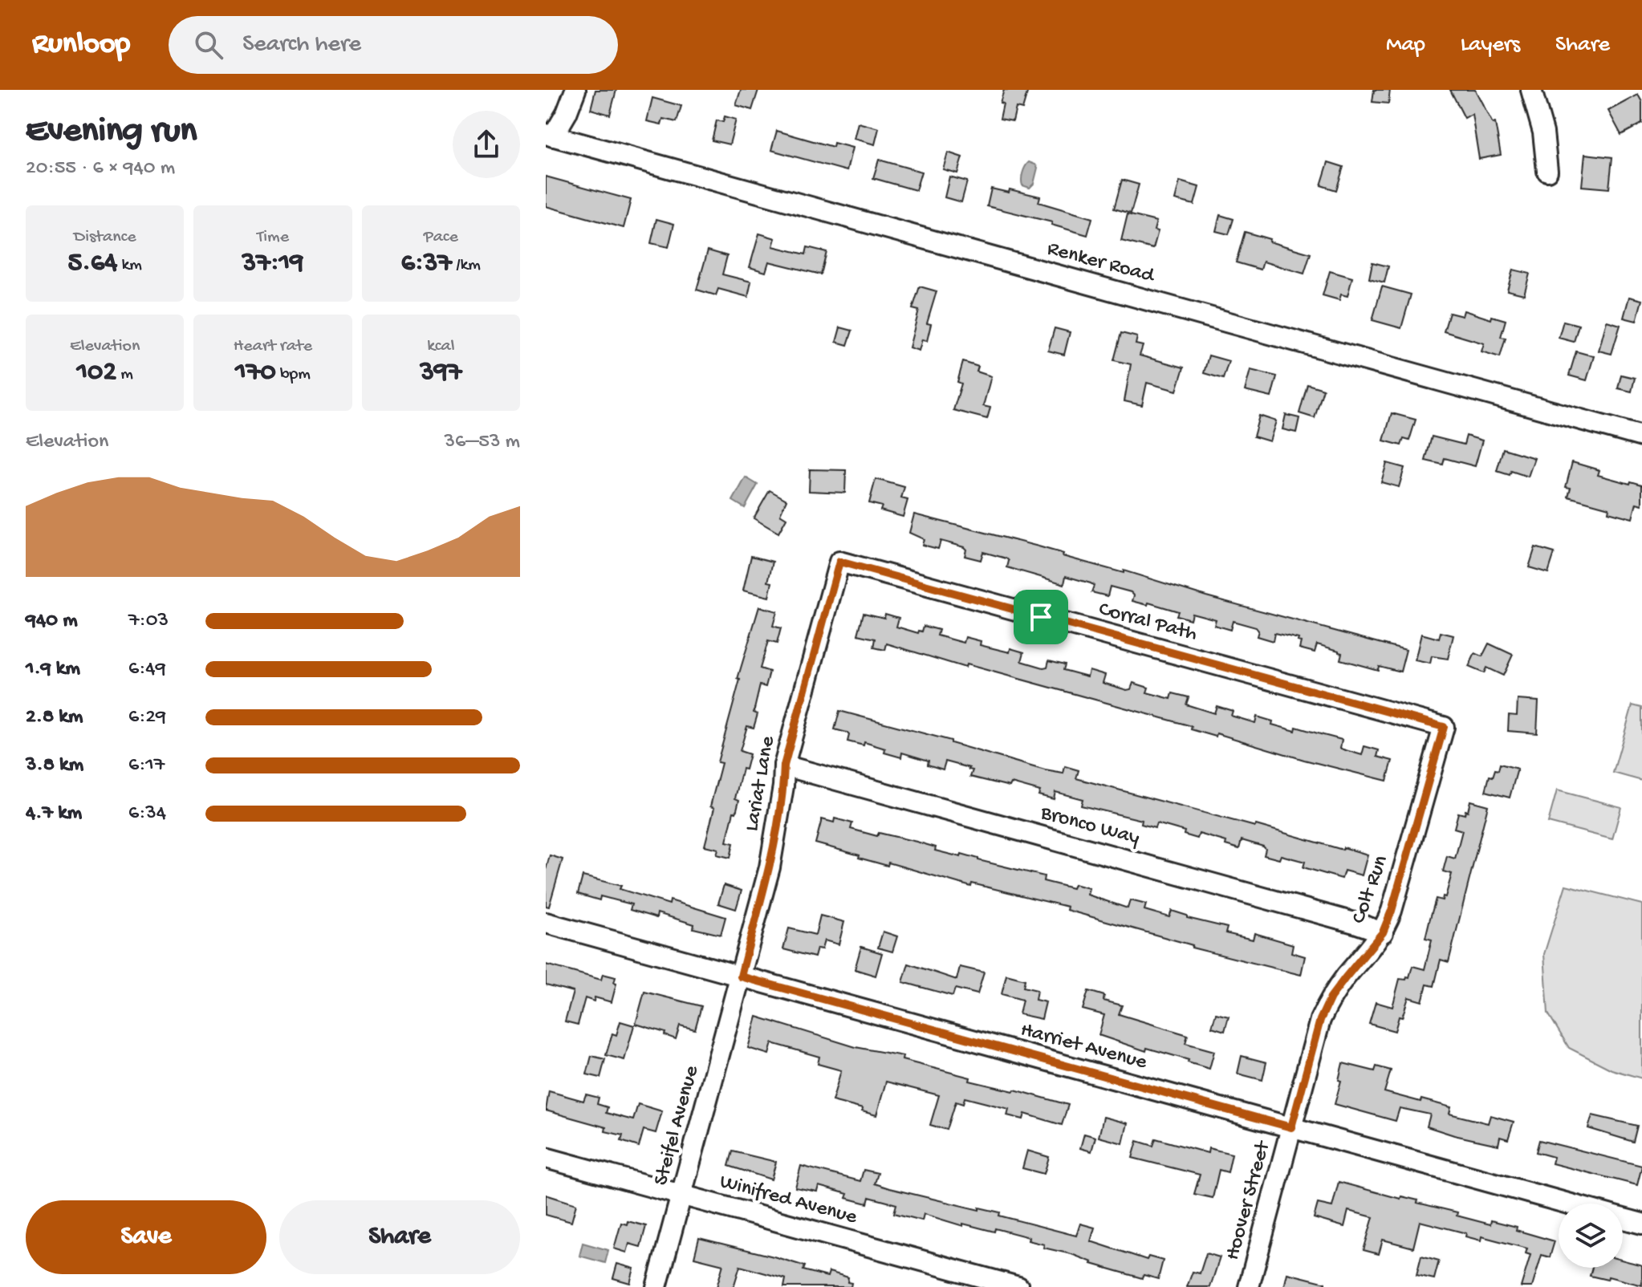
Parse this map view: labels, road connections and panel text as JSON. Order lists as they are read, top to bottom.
{
  "streets": {
    "street": [
      "Renker Road",
      "Corral Path",
      "Lariat Lane",
      "Bronco Way",
      "Colt Run",
      "Harriet Avenue",
      "Steifel Avenue",
      "Winifred Avenue",
      "Hoover Street"
    ]
  },
  "crossings": [
    ["Corral Path", "Lariat Lane"],
    ["Corral Path", "Colt Run"],
    ["Lariat Lane", "Bronco Way"],
    ["Lariat Lane", "Harriet Avenue"],
    ["Lariat Lane", "Steifel Avenue"],
    ["Bronco Way", "Colt Run"],
    ["Colt Run", "Harriet Avenue"],
    ["Colt Run", "Hoover Street"],
    ["Harriet Avenue", "Steifel Avenue"],
    ["Harriet Avenue", "Hoover Street"],
    ["Steifel Avenue", "Winifred Avenue"]
  ],
  "page": {
    "header": "Runloop",
    "search": "Search here",
    "nav": ["Map", "Layers", "Share"],
    "heading": ["Evening run", "20:55 · 6 × 940 m"],
    "stats": [
      ["Distance", "5.64 km"],
      ["Time", "37:19"],
      ["Pace", "6:37 /km"],
      ["Elevation", "102 m"],
      ["Heart rate", "170 bpm"],
      ["kcal", "397"]
    ],
    "chart": ["Elevation", "36–53 m"],
    "list": [
      {
        "name": "940 m",
        "note": "7:03"
      },
      {
        "name": "1.9 km",
        "note": "6:49"
      },
      {
        "name": "2.8 km",
        "note": "6:29"
      },
      {
        "name": "3.8 km",
        "note": "6:17"
      },
      {
        "name": "4.7 km",
        "note": "6:34"
      }
    ],
    "buttons": ["Save", "Share"]
  }
}
